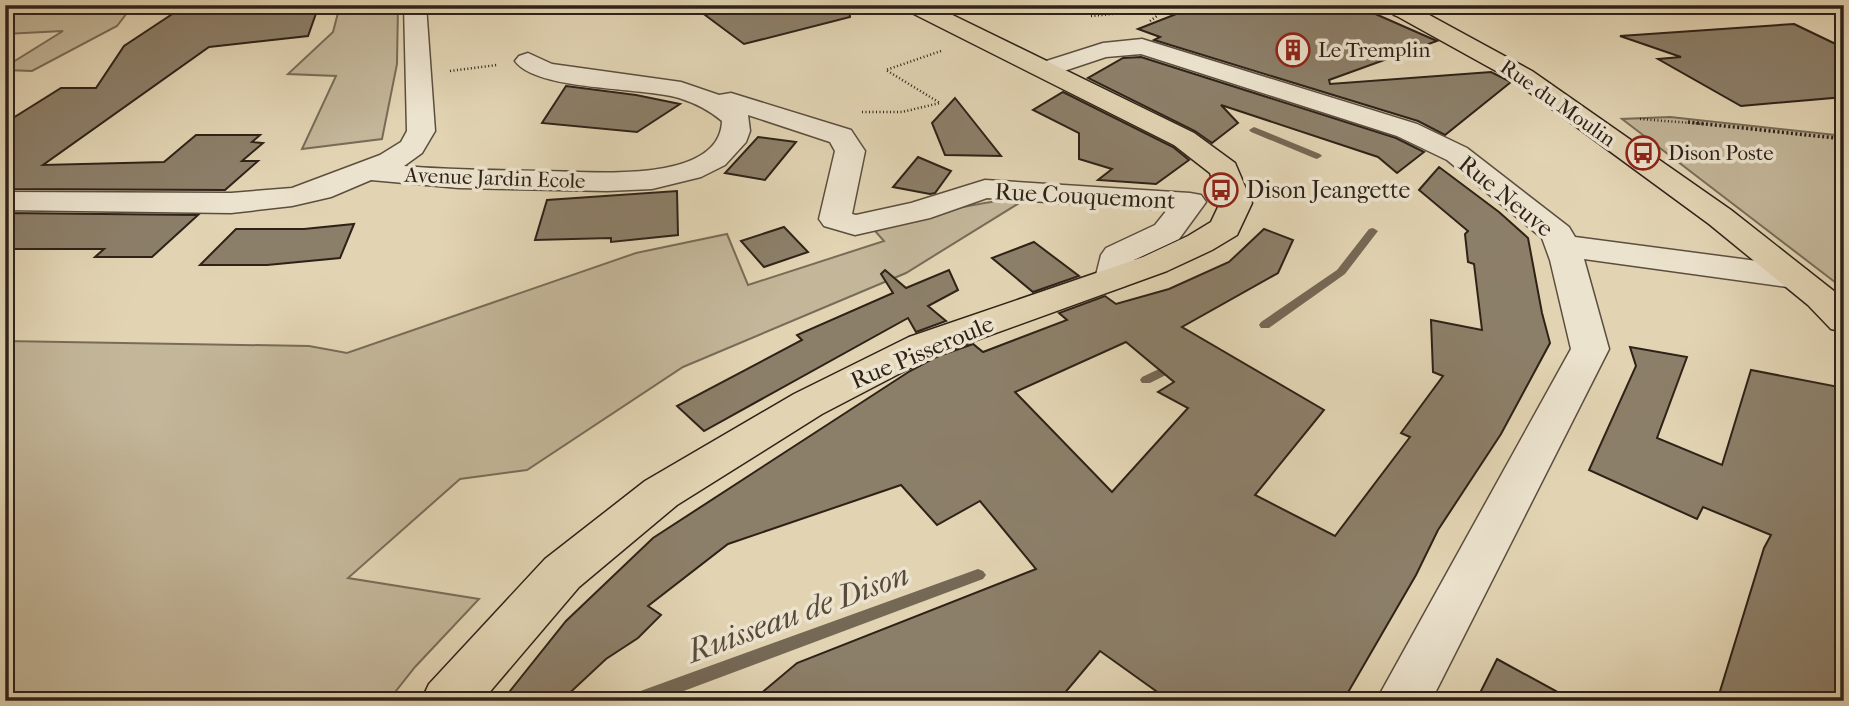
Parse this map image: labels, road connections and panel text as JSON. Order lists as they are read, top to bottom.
{
  "streets": {
    "main road": ["Rue du Moulin", "Rue Pisseroule"],
    "street": ["Avenue Jardin Ecole", "Rue Couquemont", "Rue Neuve"]
  },
  "crossings": [
    ["Avenue Jardin Ecole", "Rue Couquemont"],
    ["Rue Couquemont", "Rue Pisseroule"],
    ["Rue Neuve", "Rue Pisseroule"]
  ],
  "water": ["Ruisseau de Dison"],
  "places": {
    "building": ["Le Tremplin"],
    "bus stop": ["Dison Poste", "Dison Jeangette"]
  }
}
